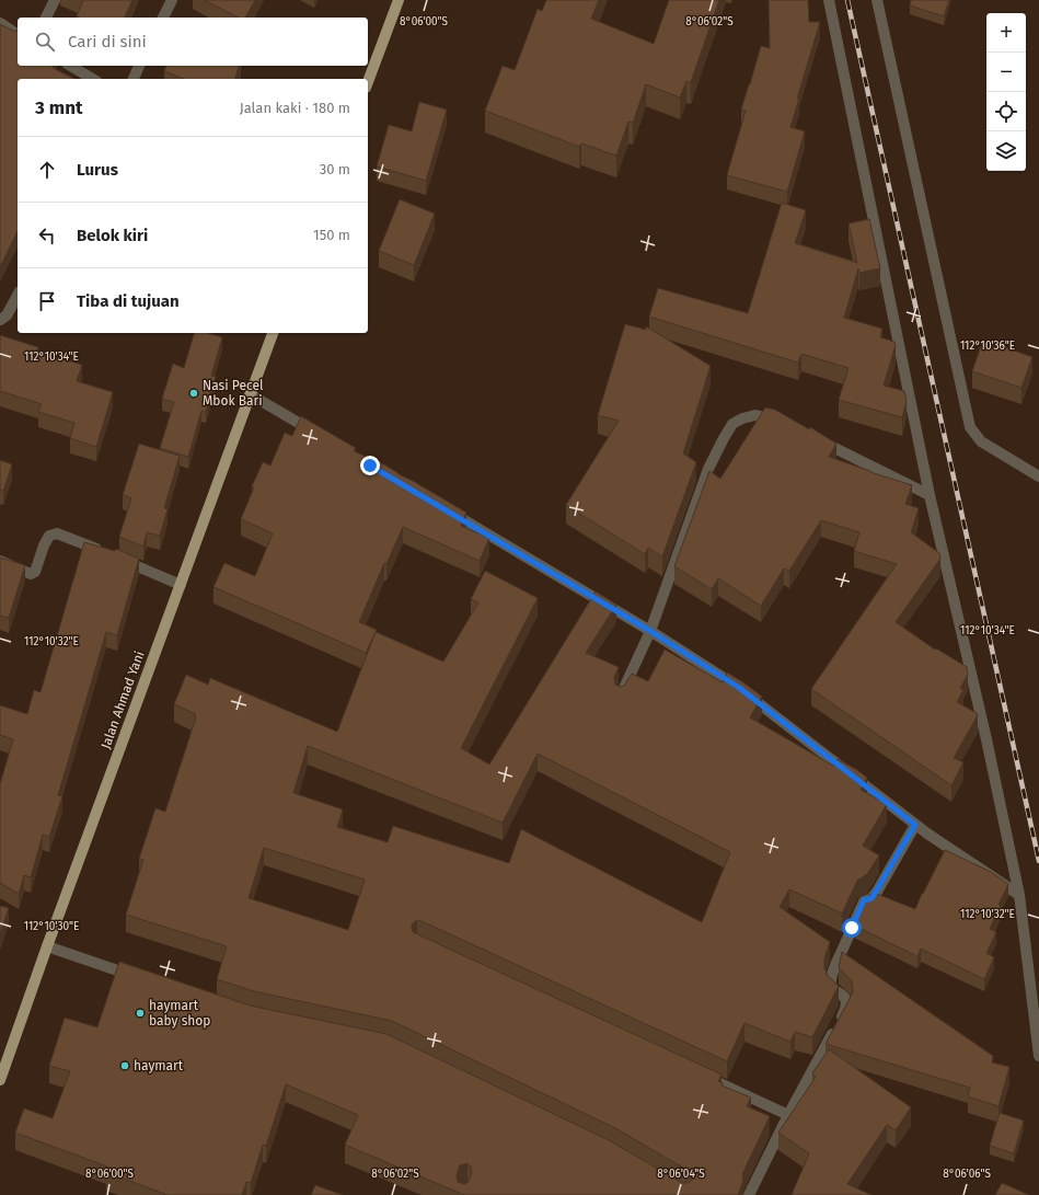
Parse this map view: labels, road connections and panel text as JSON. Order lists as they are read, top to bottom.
{
  "streets": {
    "main road": ["Jalan Ahmad Yani"]
  },
  "places": ["Nasi Pecel Mbok Bari", "haymart baby shop", "haymart"],
  "page": {
    "map_buttons": ["+", "−"],
    "search": "Cari di sini",
    "heading": ["3 mnt", "Jalan kaki · 180 m"],
    "list": [
      ["Lurus", "30 m"],
      ["Belok kiri", "150 m"],
      "Tiba di tujuan"
    ]
  },
  "coordinates": [
    "8°06'00\"S",
    "8°06'02\"S",
    "112°10'36\"E",
    "112°10'34\"E",
    "112°10'32\"E",
    "112°10'30\"E",
    "8°06'04\"S",
    "8°06'06\"S"
  ]
}
